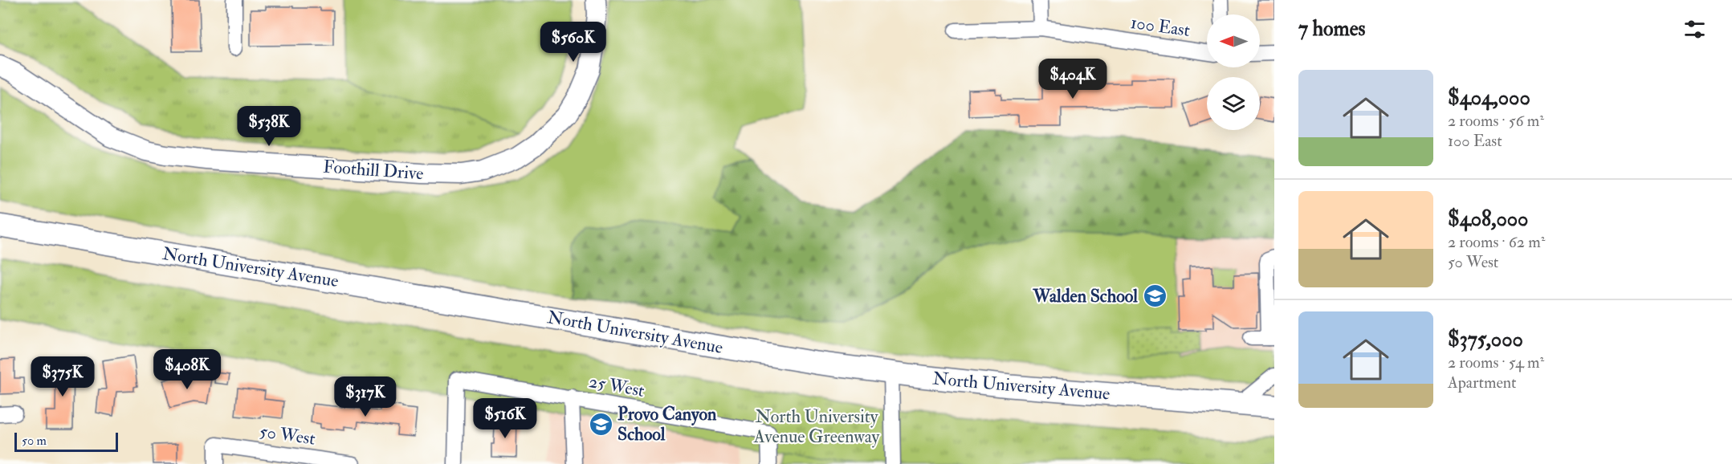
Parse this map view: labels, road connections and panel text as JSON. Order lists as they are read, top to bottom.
{
  "streets": {
    "highway": ["North University Avenue"],
    "main road": ["Foothill Drive"],
    "street": ["100 East", "25 West", "50 West"]
  },
  "parks": ["North University Avenue Greenway"],
  "places": {
    "school or university": ["Walden School", "Provo Canyon School"]
  },
  "scale_bar": "50 m",
  "north": "left",
  "page": {
    "heading": "7 homes",
    "price": [
      "$560K",
      "$404K",
      "$538K",
      "$408K",
      "$375K",
      "$317K",
      "$516K"
    ],
    "list": [
      {
        "name": "$404,000",
        "note": "2 rooms · 56 m² · 100 East"
      },
      {
        "name": "$408,000",
        "note": "2 rooms · 62 m² · 50 West"
      },
      {
        "name": "$375,000",
        "note": "2 rooms · 54 m² · Apartment"
      }
    ],
    "scale": "50 m"
  }
}
